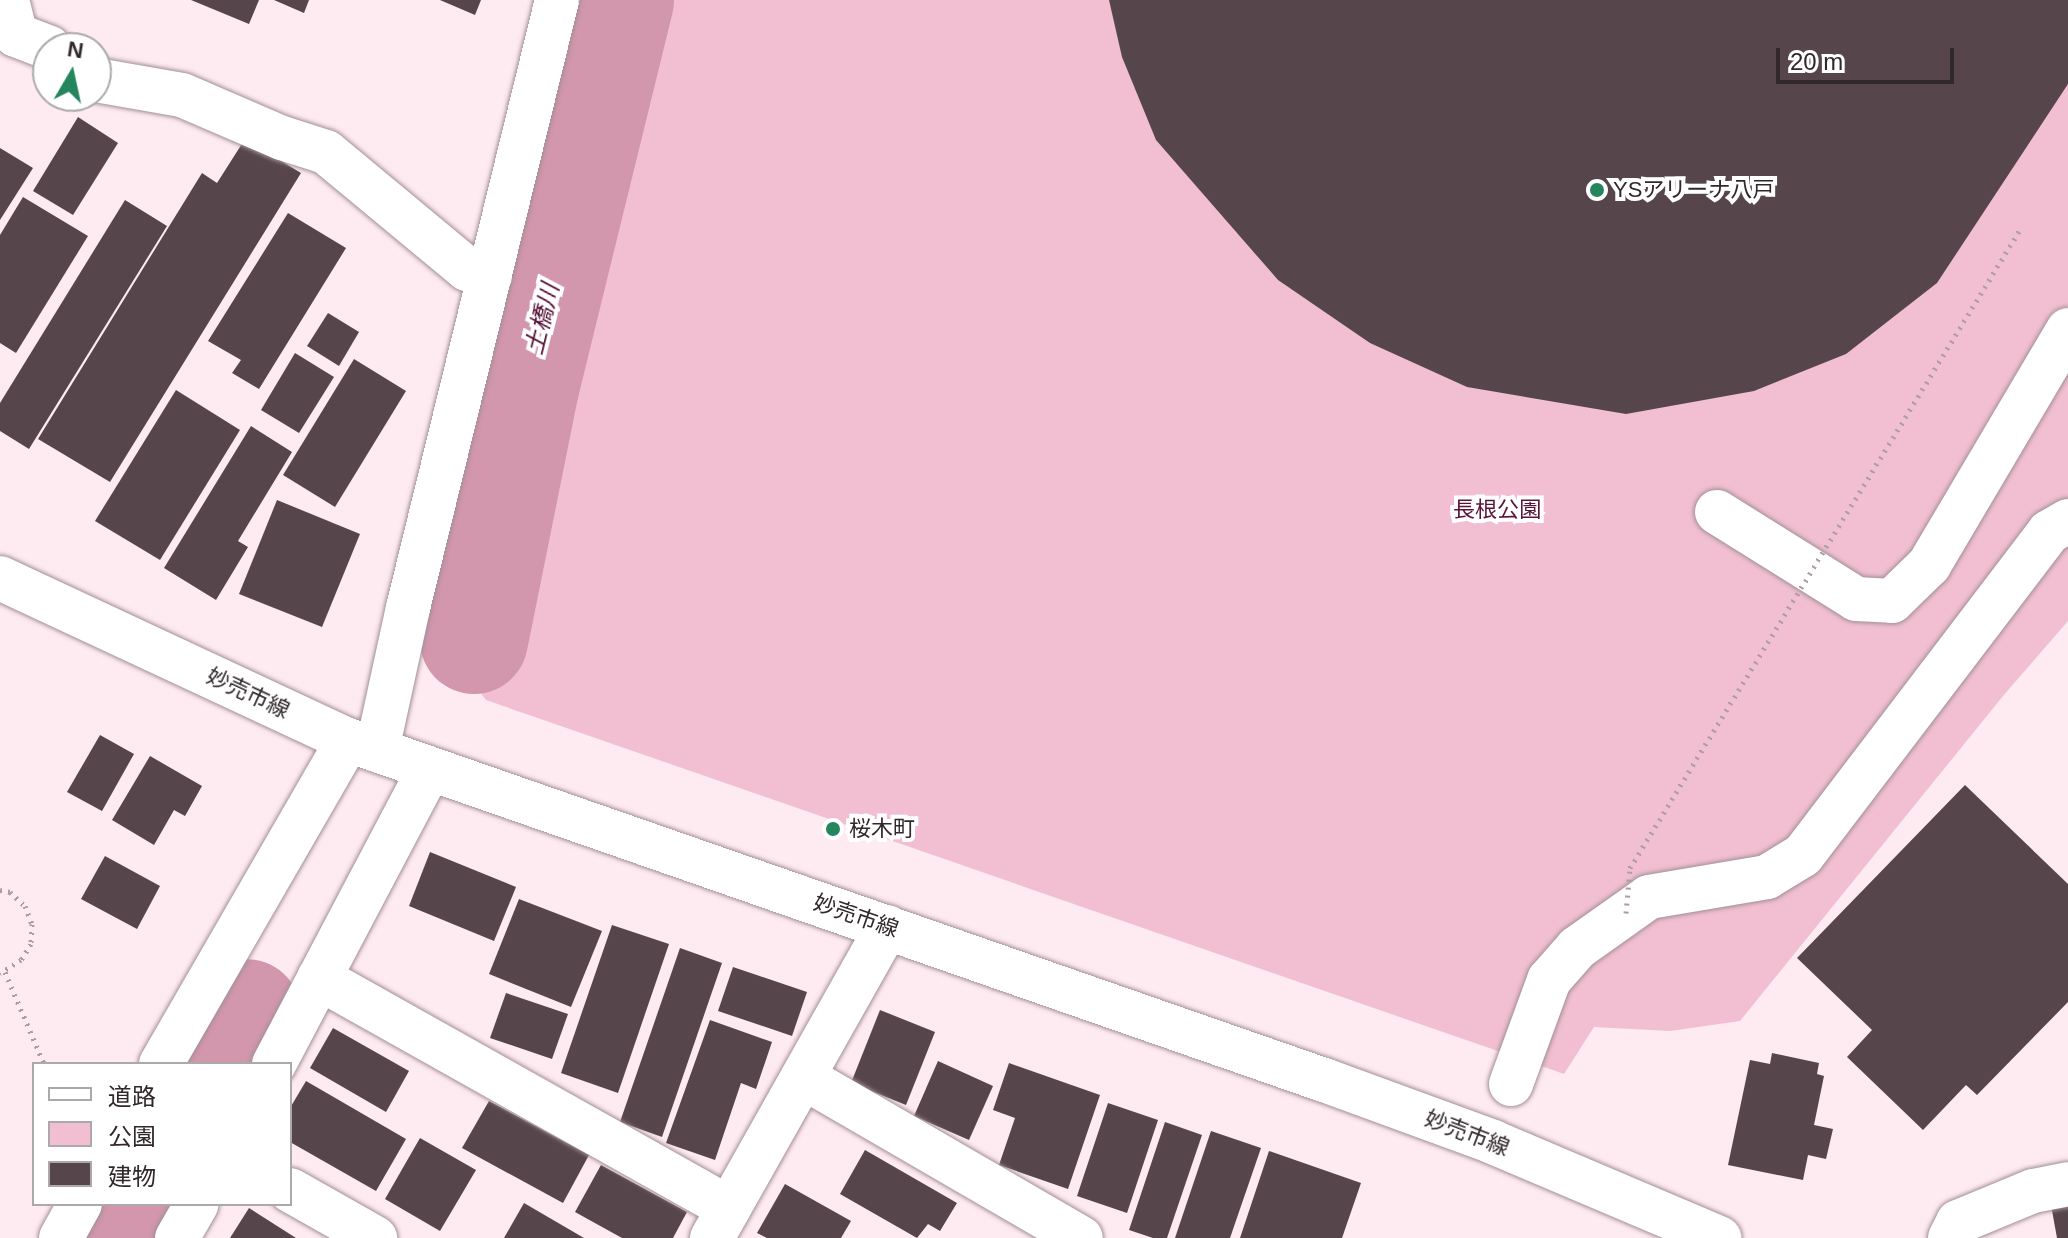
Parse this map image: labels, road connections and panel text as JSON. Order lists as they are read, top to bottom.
{
  "streets": {
    "street": ["妙売市線"]
  },
  "water": ["土橋川"],
  "parks": ["長根公園"],
  "places": ["YSアリーナ八戸", "桜木町"],
  "legend": ["道路", "公園", "建物"],
  "scale_bar": "20 m",
  "north": "top"
}
